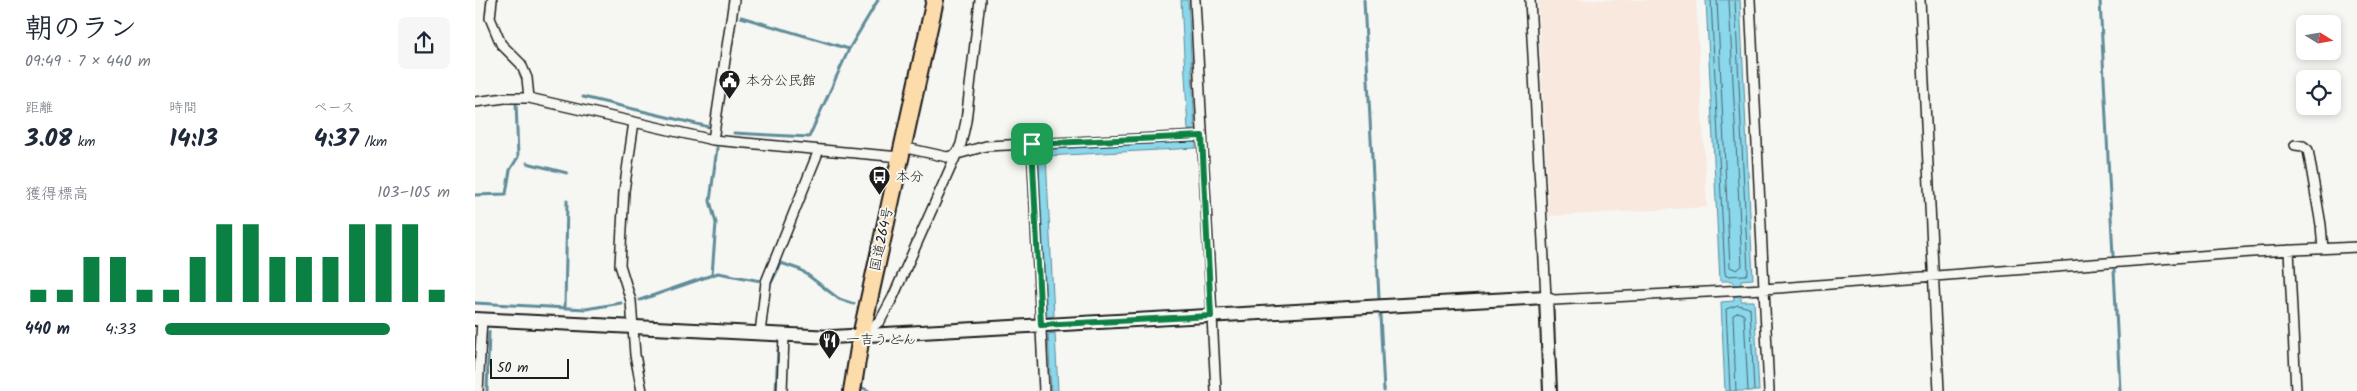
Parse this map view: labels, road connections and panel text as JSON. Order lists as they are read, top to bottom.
{
  "streets": {
    "highway": ["国道264号"]
  },
  "places": {
    "public building": ["本分公民館"],
    "bus stop": ["本分"],
    "restaurant": ["一吉うどん"]
  },
  "scale_bar": "50 m",
  "north": "right",
  "page": {
    "heading": ["朝のラン", "09:49 · 7 × 440 m"],
    "stats": [
      ["距離", "3.08 km"],
      ["時間", "14:13"],
      ["ペース", "4:37 /km"]
    ],
    "chart": ["獲得標高", "103–105 m"],
    "list": [
      {
        "name": "440 m",
        "note": "4:33"
      }
    ],
    "scale": "50 m"
  }
}
